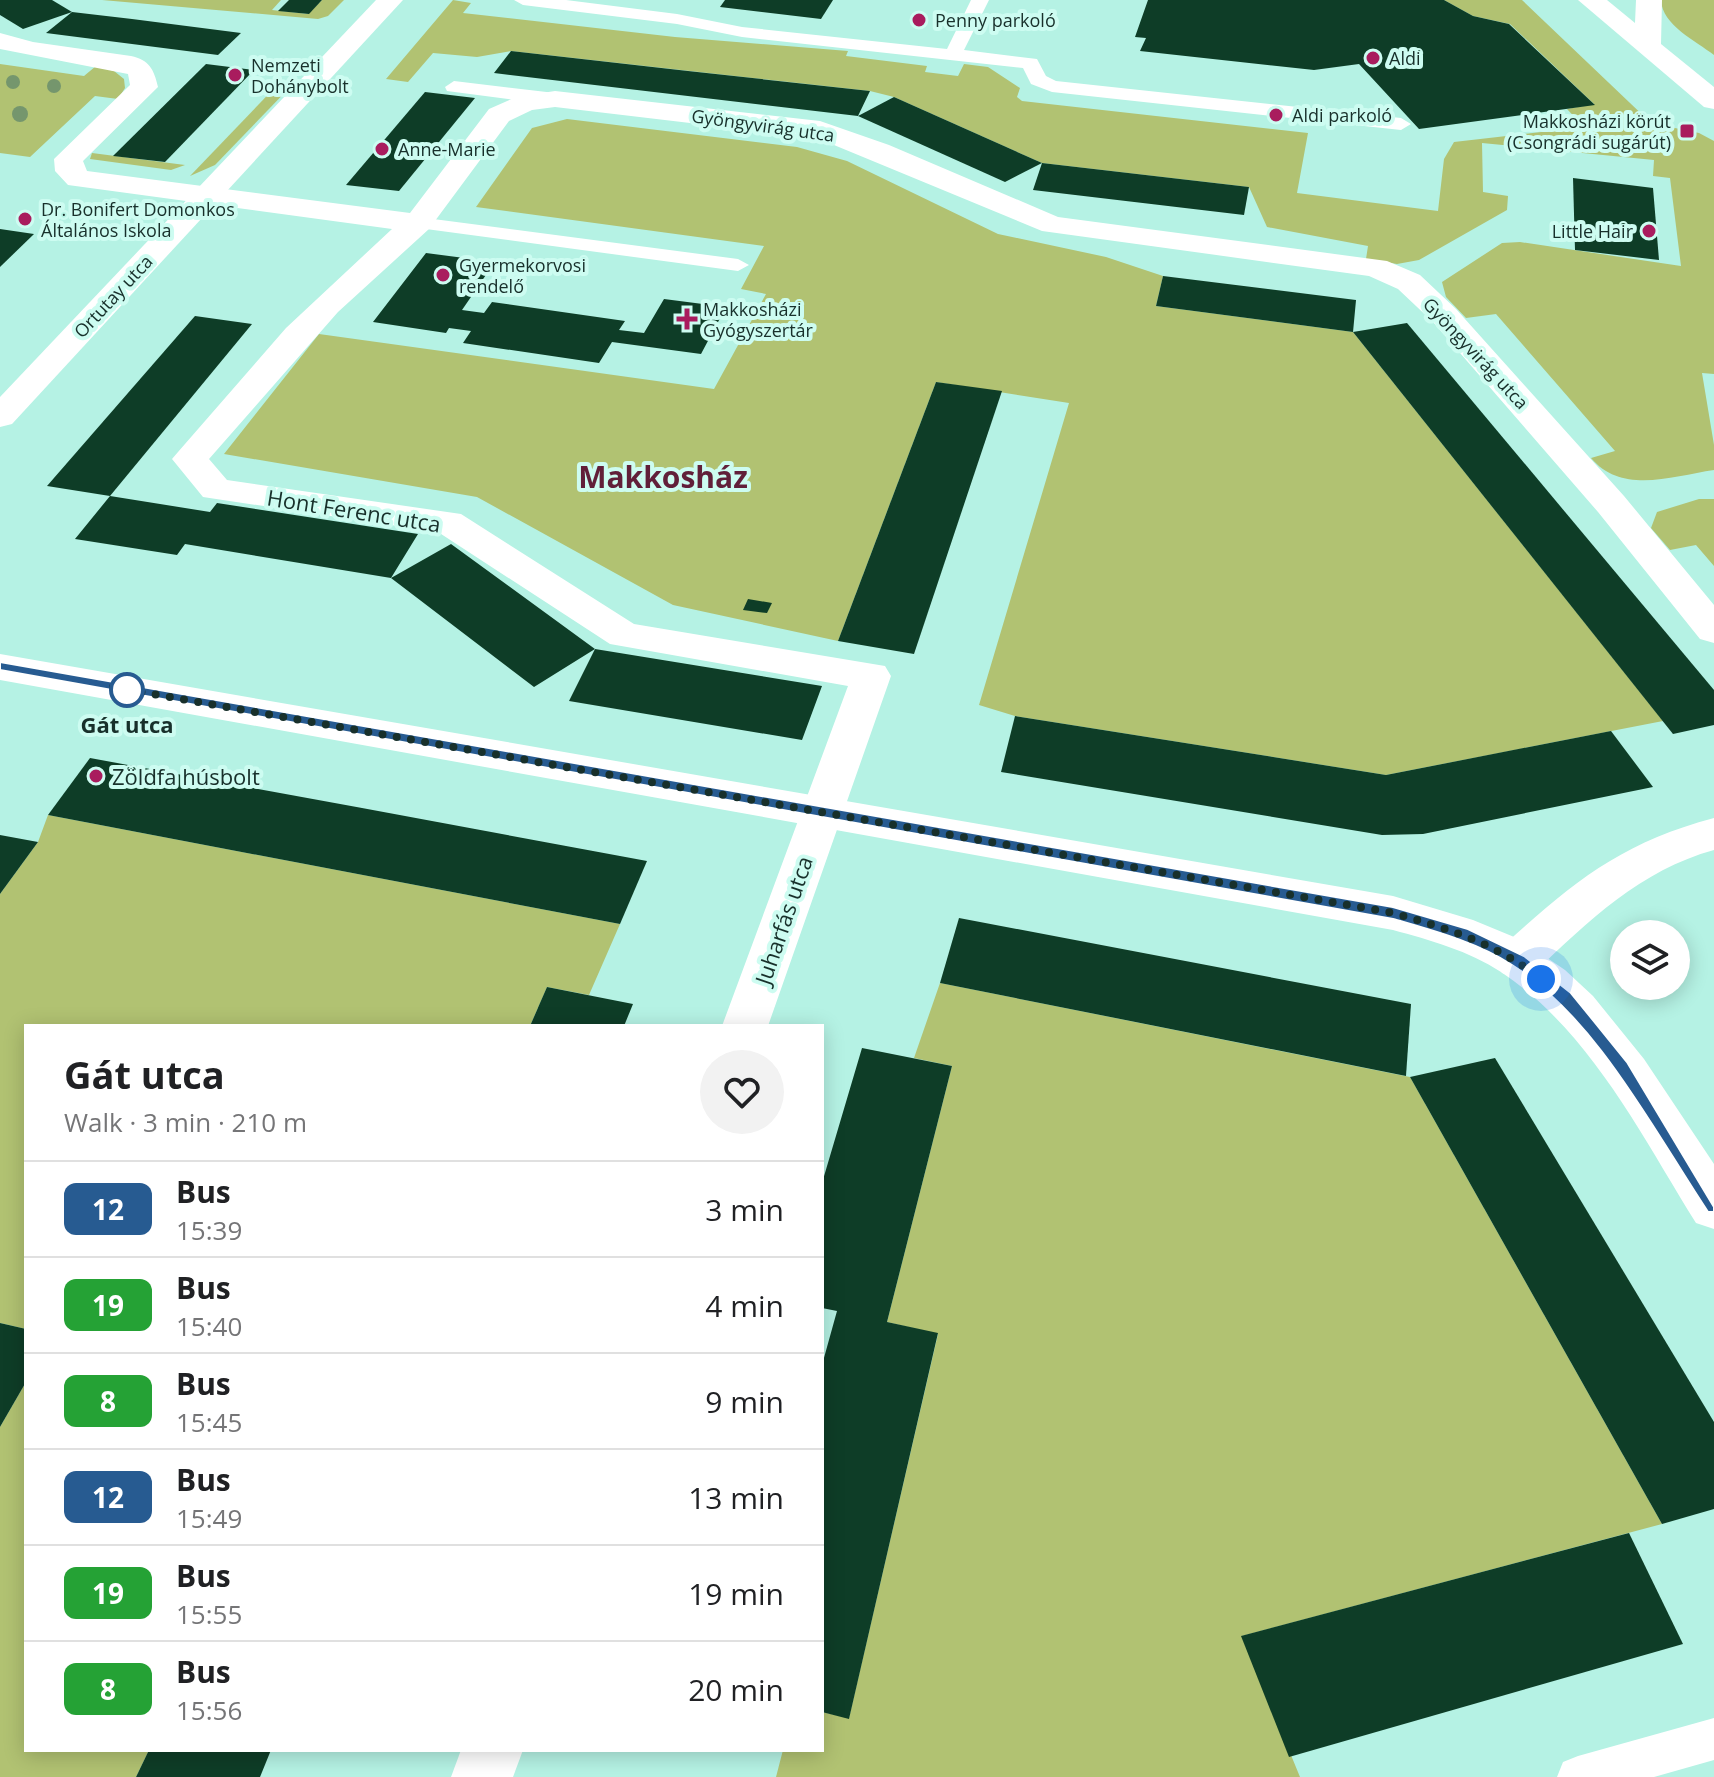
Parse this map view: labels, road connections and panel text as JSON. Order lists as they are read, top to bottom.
{
  "streets": {
    "street": [
      "Gyöngyvirág utca",
      "Ortutay utca",
      "Hont Ferenc utca",
      "Juharfás utca"
    ]
  },
  "crossings": [
    ["Gyöngyvirág utca", "Hont Ferenc utca"],
    ["Hont Ferenc utca", "Juharfás utca"]
  ],
  "districts": ["Makkosház"],
  "places": {
    "other": [
      "Penny parkoló",
      "Aldi",
      "Nemzeti Dohánybolt",
      "Aldi parkoló",
      "Anne-Marie",
      "Dr. Bonifert Domonkos Általános Iskola",
      "Little Hair",
      "Gyermekorvosi rendelő",
      "Gát utca",
      "Zöldfa húsbolt"
    ],
    "transit": ["Makkosházi körút (Csongrádi sugárút)"],
    "health": ["Makkosházi Gyógyszertár"]
  },
  "lines": ["bus line 12"],
  "page": {
    "heading": ["Gát utca", "Walk · 3 min · 210 m"],
    "list": [
      {
        "mark": "12",
        "name": "Bus",
        "note": "15:39",
        "value": "3 min"
      },
      {
        "mark": "19",
        "name": "Bus",
        "note": "15:40",
        "value": "4 min"
      },
      {
        "mark": "8",
        "name": "Bus",
        "note": "15:45",
        "value": "9 min"
      },
      {
        "mark": "12",
        "name": "Bus",
        "note": "15:49",
        "value": "13 min"
      },
      {
        "mark": "19",
        "name": "Bus",
        "note": "15:55",
        "value": "19 min"
      },
      {
        "mark": "8",
        "name": "Bus",
        "note": "15:56",
        "value": "20 min"
      }
    ]
  }
}
